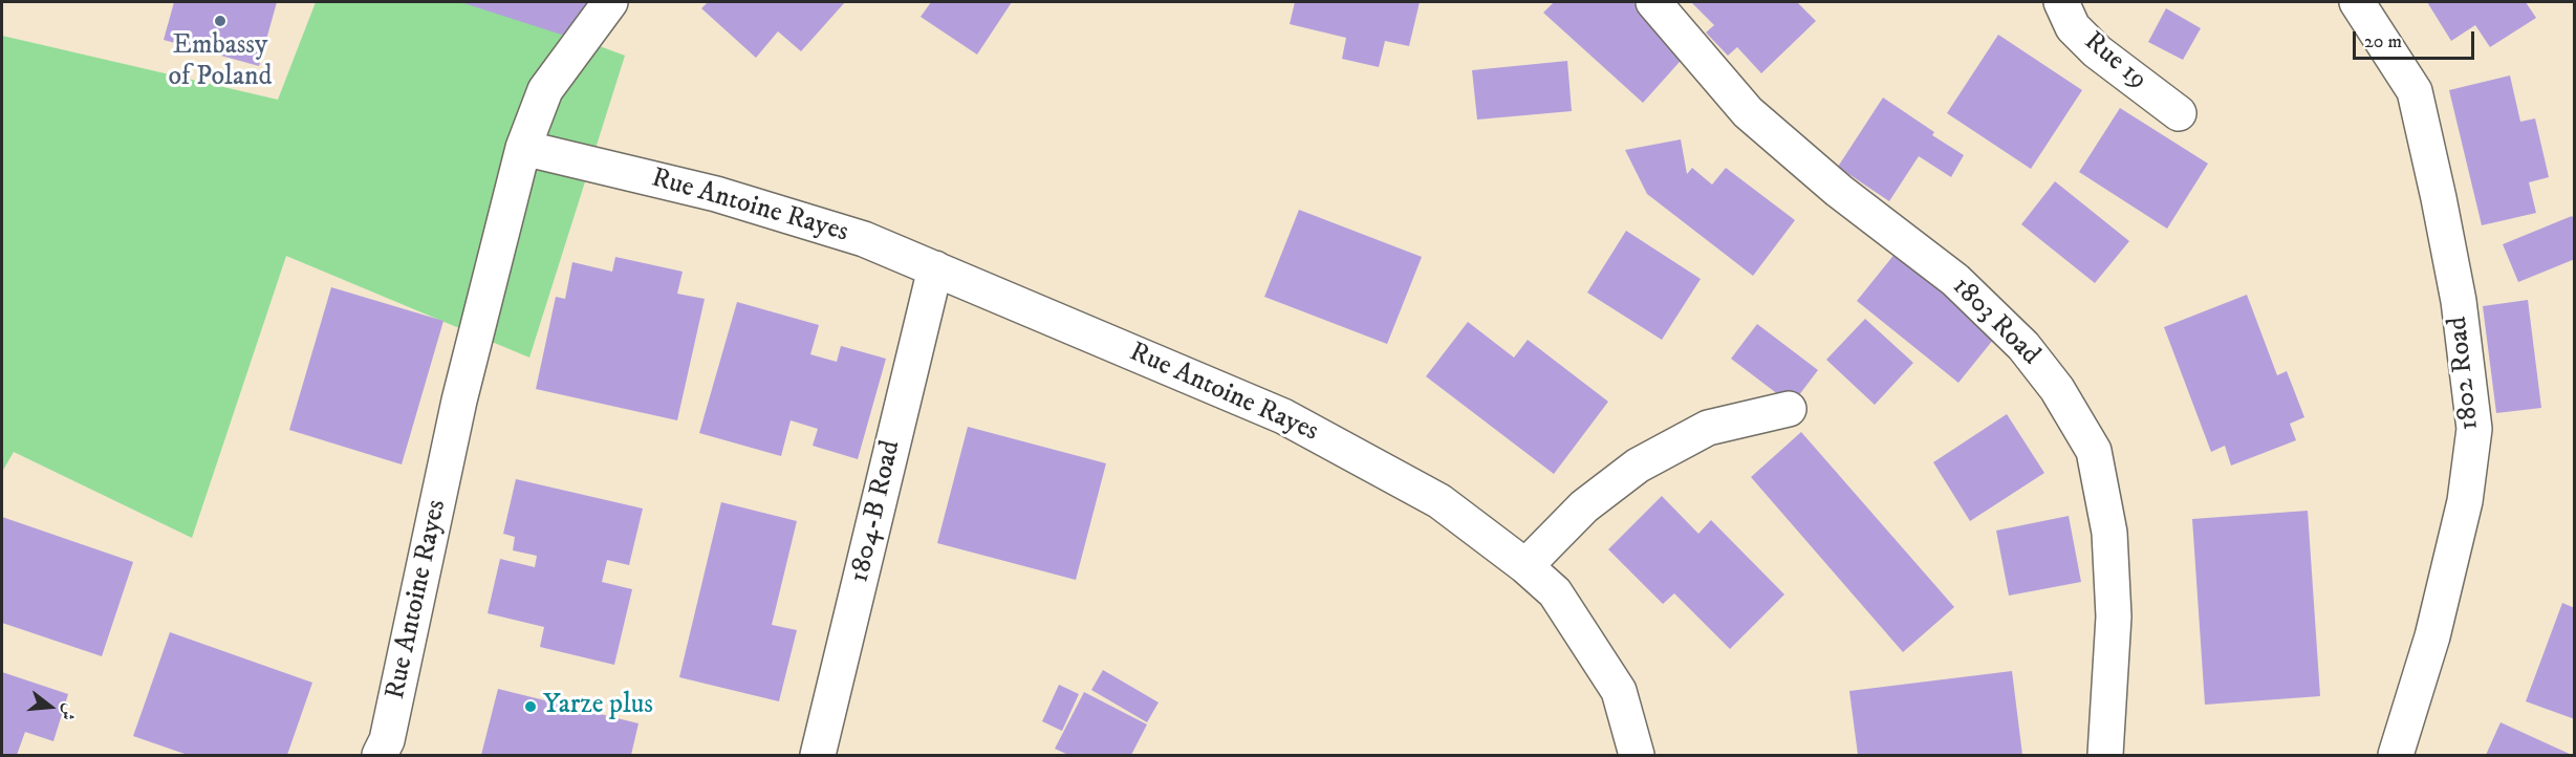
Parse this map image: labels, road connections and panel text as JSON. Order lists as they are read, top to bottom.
{
  "streets": {
    "street": [
      "Rue 19",
      "Rue Antoine Rayes",
      "1803 Road",
      "1802 Road",
      "1804-B Road"
    ]
  },
  "crossings": [
    ["Rue Antoine Rayes", "1804-B Road"]
  ],
  "places": ["Embassy of Poland", "Yarze plus"],
  "scale_bar": "20 m",
  "north": "right"
}
